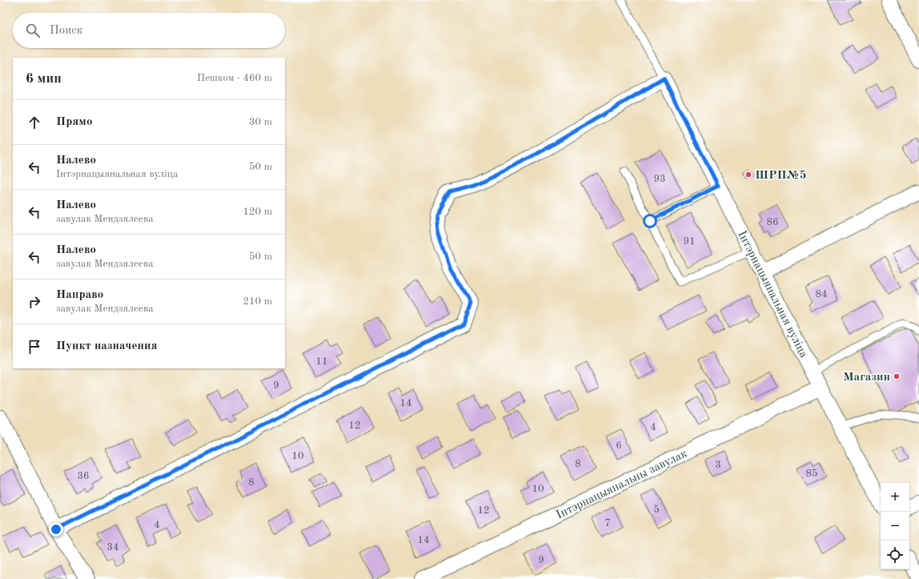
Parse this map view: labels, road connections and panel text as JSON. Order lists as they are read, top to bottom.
{
  "streets": {
    "street": ["Інтэрнацыянальная вуліца", "Інтэрнацыянальны завулак"]
  },
  "crossings": [
    ["Інтэрнацыянальная вуліца", "Інтэрнацыянальны завулак"]
  ],
  "places": ["ШРП№5", "Магазин"],
  "house_numbers": [
    "93",
    "86",
    "91",
    "84",
    "11",
    "9",
    "14",
    "12",
    "4",
    "6",
    "10",
    "8",
    "3",
    "85",
    "36",
    "8",
    "10",
    "5",
    "12",
    "7",
    "4",
    "14",
    "34",
    "9"
  ],
  "page": {
    "search": "Поиск",
    "heading": ["6 мин", "Пешком · 460 m"],
    "list": [
      ["Прямо", "30 m"],
      ["Налево", "Інтэрнацыянальная вуліца", "50 m"],
      ["Налево", "завулак Мендзялеева", "120 m"],
      ["Налево", "завулак Мендзялеева", "50 m"],
      ["Направо", "завулак Мендзялеева", "210 m"],
      "Пункт назначения"
    ],
    "map_buttons": ["+", "−"]
  }
}
